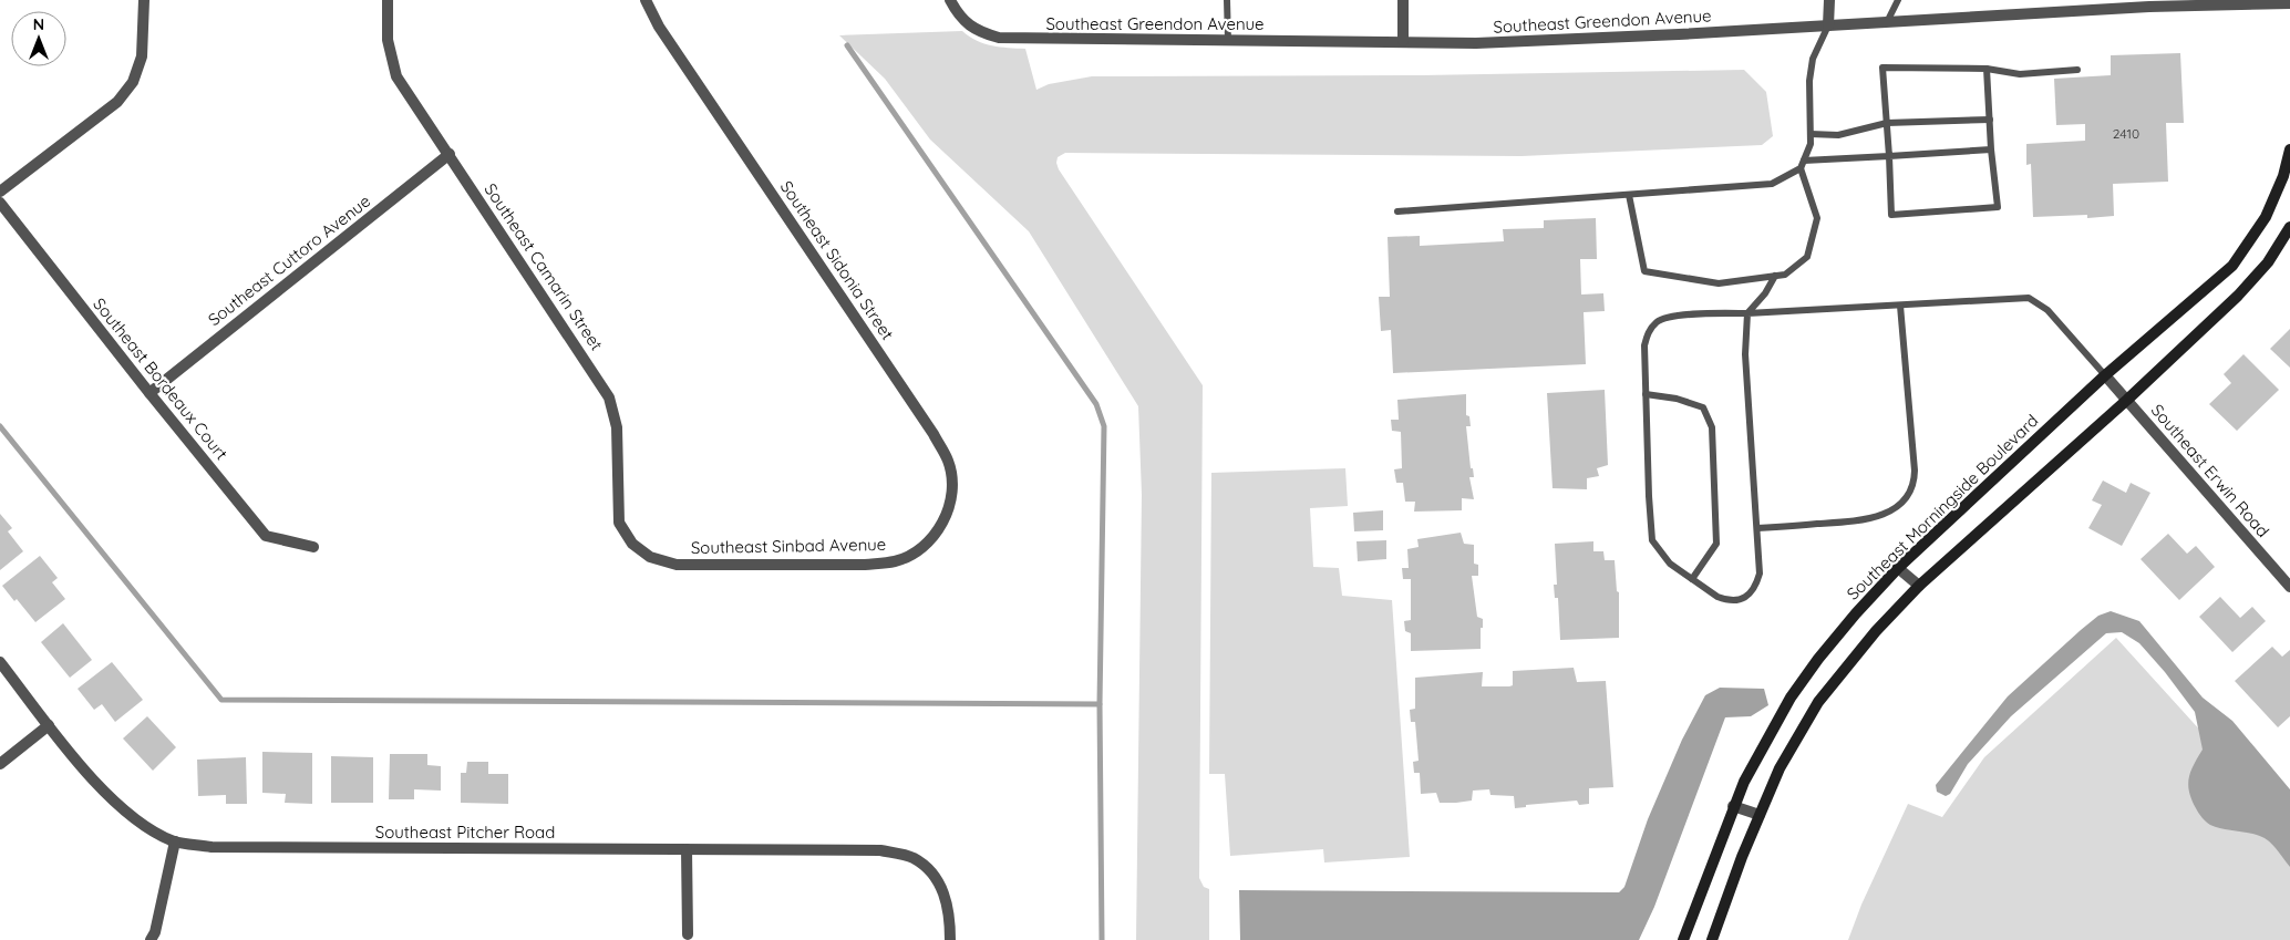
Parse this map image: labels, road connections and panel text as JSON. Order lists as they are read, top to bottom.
{
  "streets": {
    "street": [
      "Southeast Greendon Avenue",
      "Southeast Cuttoro Avenue",
      "Southeast Sidonia Street",
      "Southeast Camarin Street",
      "Southeast Bordeaux Court",
      "Southeast Erwin Road",
      "Southeast Morningside Boulevard",
      "Southeast Sinbad Avenue",
      "Southeast Pitcher Road"
    ]
  },
  "crossings": [
    ["Southeast Cuttoro Avenue", "Southeast Camarin Street"],
    ["Southeast Cuttoro Avenue", "Southeast Bordeaux Court"],
    ["Southeast Sidonia Street", "Southeast Sinbad Avenue"],
    ["Southeast Camarin Street", "Southeast Sinbad Avenue"],
    ["Southeast Erwin Road", "Southeast Morningside Boulevard"]
  ],
  "house_numbers": ["2410"],
  "north": "top"
}
